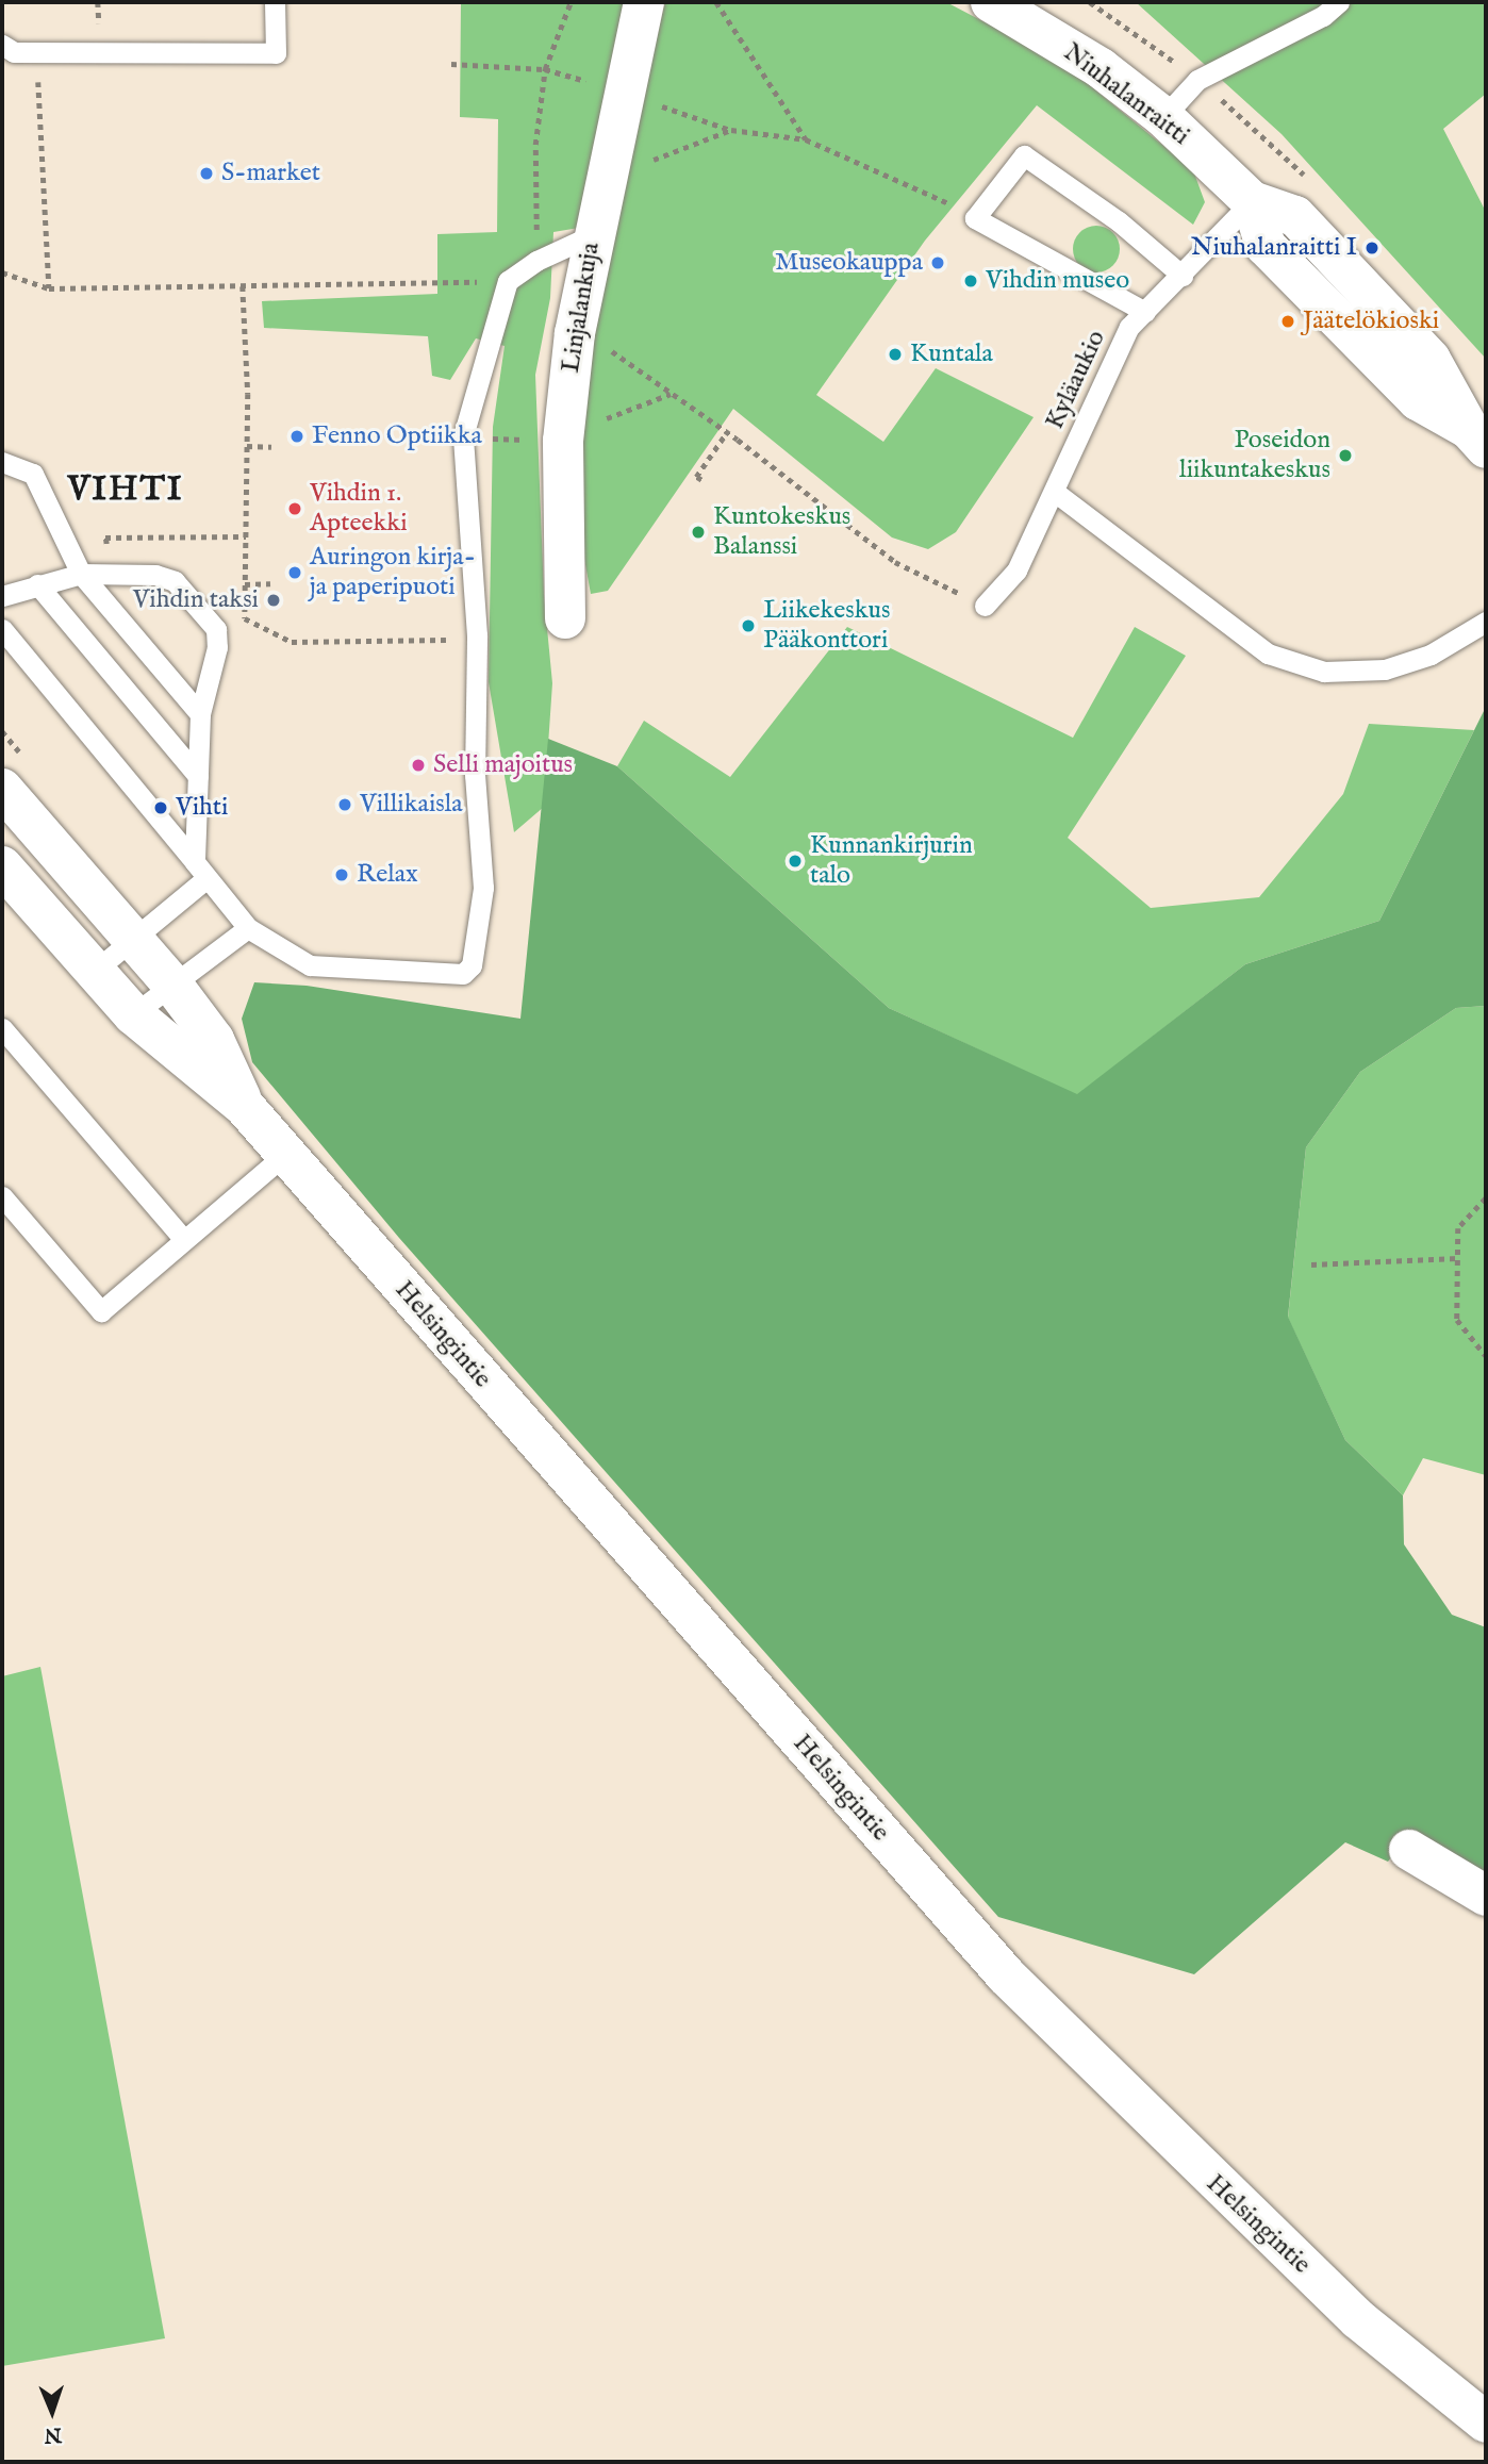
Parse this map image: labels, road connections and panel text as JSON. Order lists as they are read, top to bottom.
{
  "streets": {
    "street": ["Niuhalanraitti", "Linjalankuja", "Helsingintie"],
    "lane": ["Kyläaukio"]
  },
  "crossings": [
    ["Niuhalanraitti", "Kyläaukio"]
  ],
  "districts": ["VIHTI"],
  "places": [
    "S-market",
    "Niuhalanraitti I",
    "Museokauppa",
    "Vihdin museo",
    "Jäätelökioski",
    "Kuntala",
    "Fenno Optiikka",
    "Poseidon liikuntakeskus",
    "Vihdin 1. Apteekki",
    "Kuntokeskus Balanssi",
    "Auringon kirja- ja paperipuoti",
    "Vihdin taksi",
    "Liikekeskus Pääkonttori",
    "Selli majoitus",
    "Villikaisla",
    "Vihti",
    "Kunnankirjurin talo",
    "Relax"
  ],
  "north": "bottom"
}
